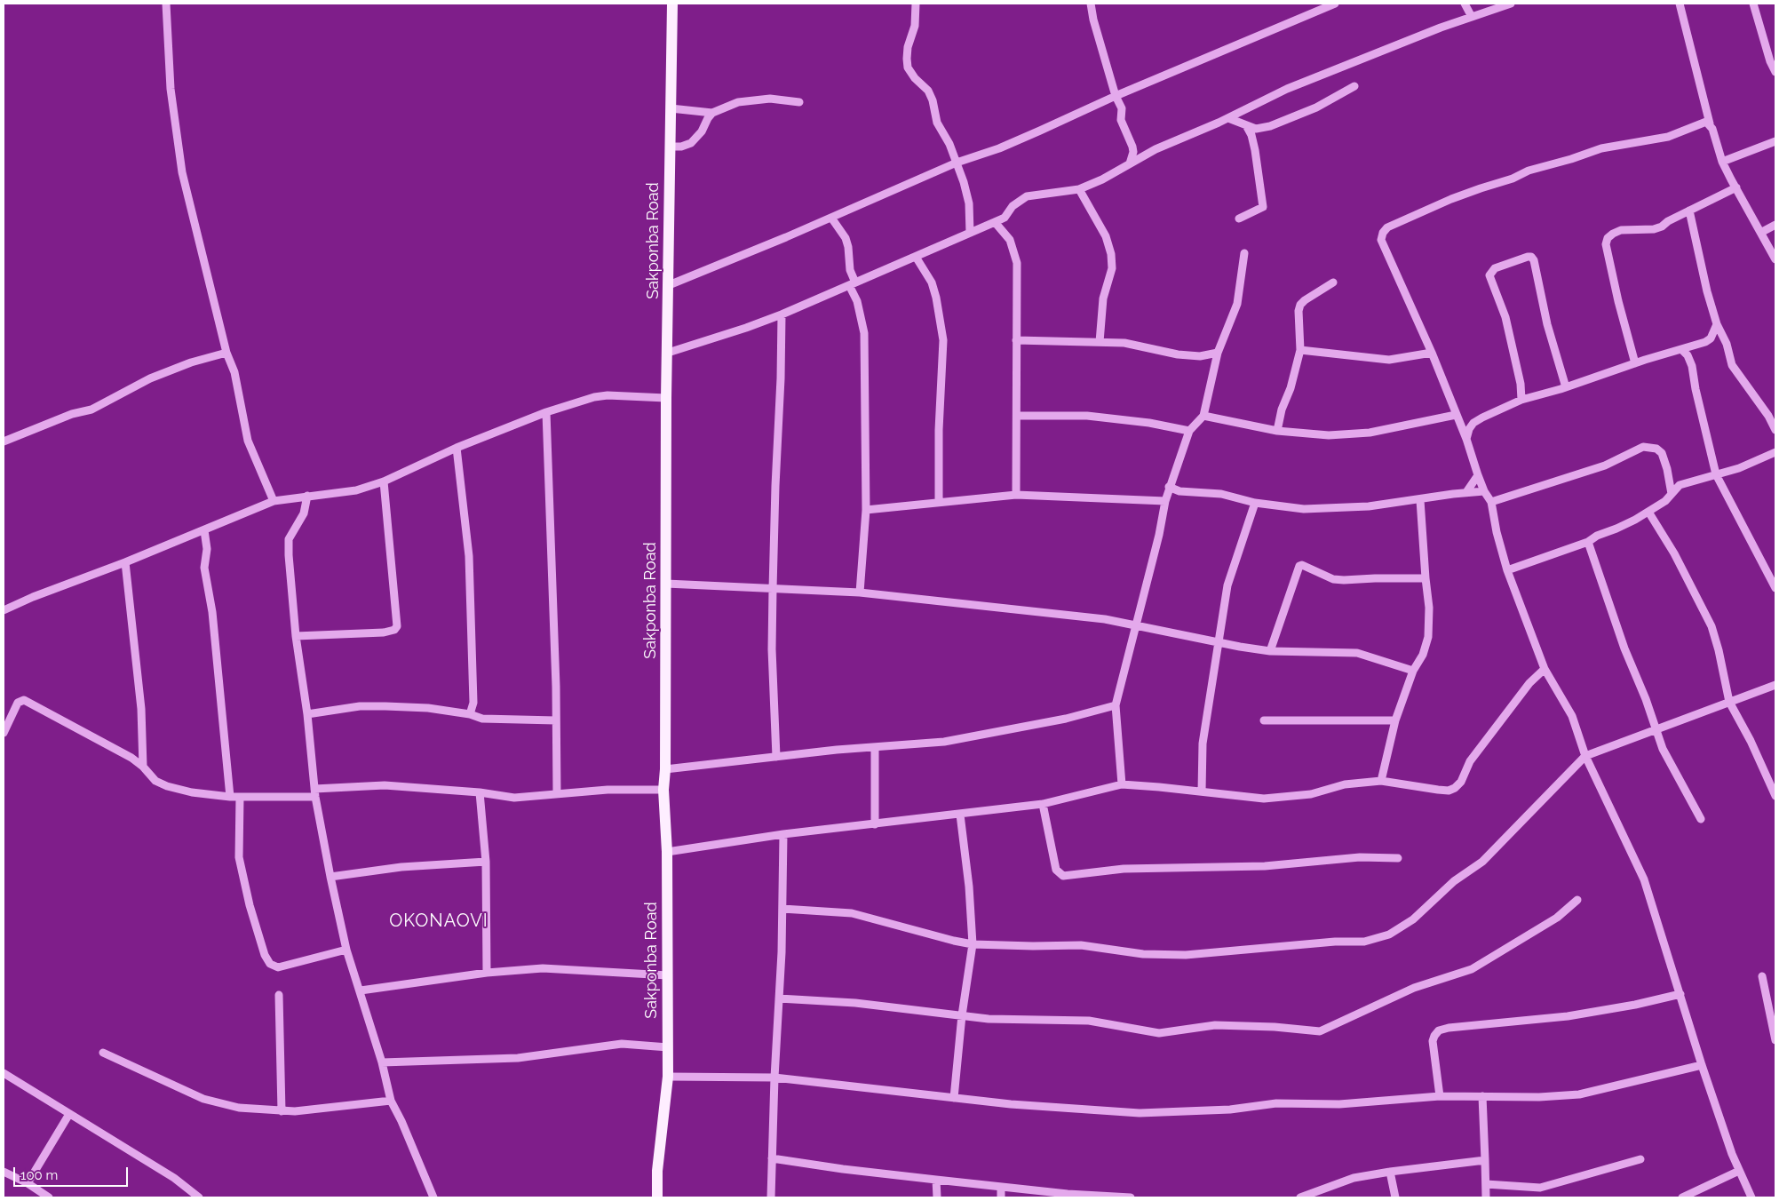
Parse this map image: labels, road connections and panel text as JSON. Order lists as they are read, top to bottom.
{
  "streets": {
    "main road": ["Sakponba Road"]
  },
  "districts": ["OKONAOVI"],
  "scale_bar": "100 m"
}
